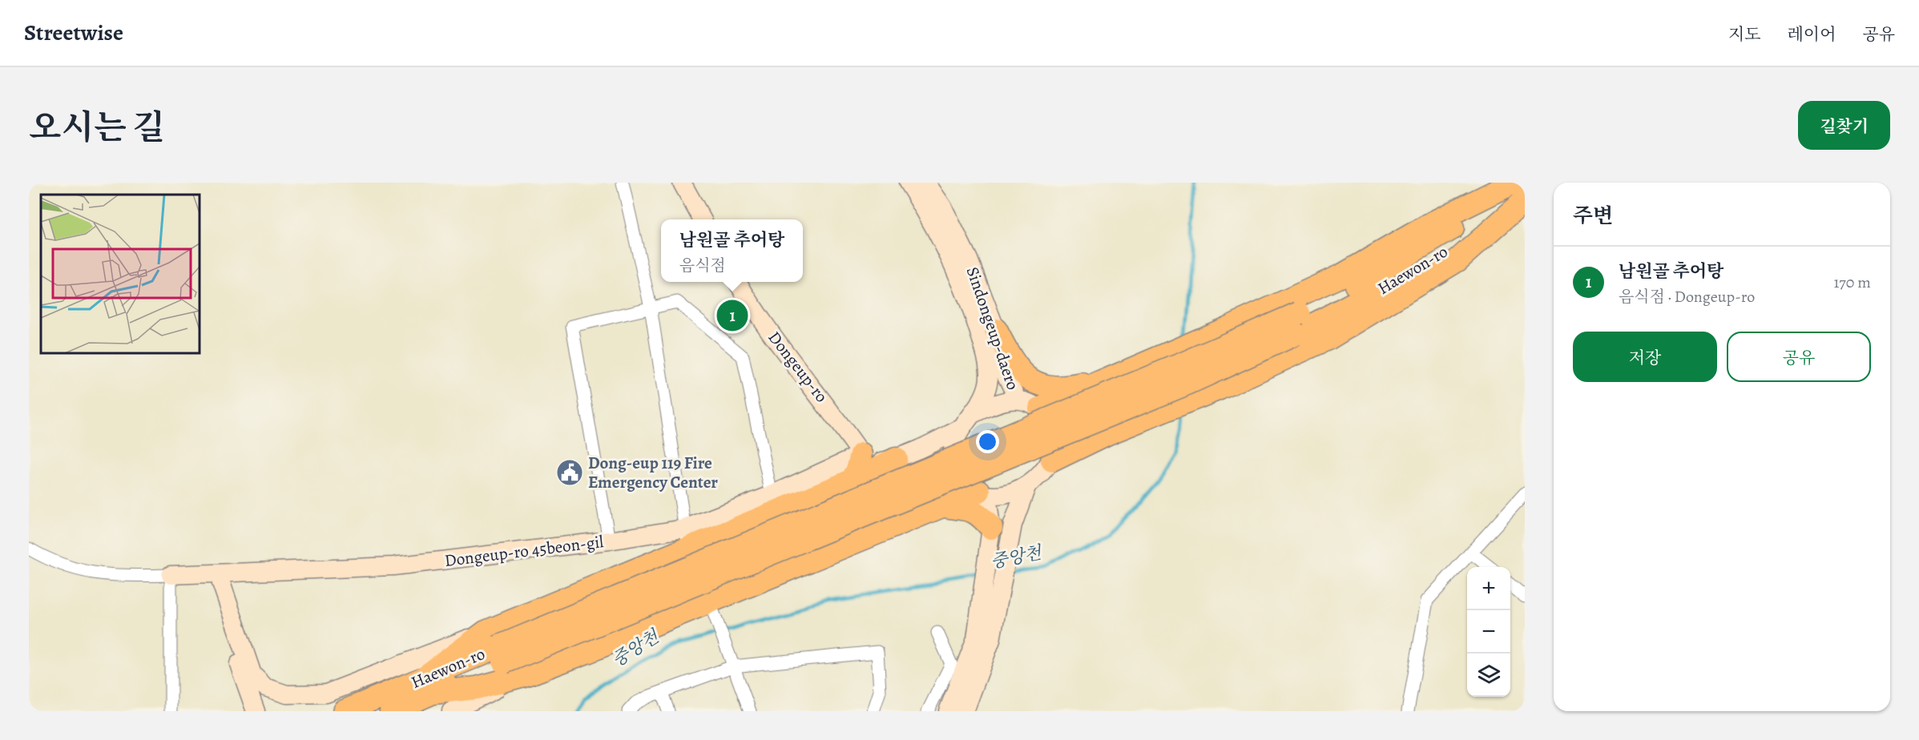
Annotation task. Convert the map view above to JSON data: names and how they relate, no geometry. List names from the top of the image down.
{
  "streets": {
    "highway": ["Haewon-ro"],
    "street": ["Sindongeup-daero", "Dongeup-ro", "Dongeup-ro 45beon-gil"]
  },
  "crossings": [
    ["Dongeup-ro", "Dongeup-ro 45beon-gil"]
  ],
  "water": ["중앙천"],
  "places": {
    "public building": ["Dong-eup 119 Fire Emergency Center"]
  },
  "page": {
    "header": "Streetwise",
    "nav": ["지도", "레이어", "공유"],
    "title": "오시는 길",
    "buttons": [
      "길찾기",
      ["저장", "공유"]
    ],
    "heading": "주변",
    "popup": ["남원골 추어탕", "음식점"],
    "list": [
      {
        "mark": "1",
        "name": "남원골 추어탕",
        "note": "음식점 · Dongeup-ro",
        "value": "170 m"
      }
    ],
    "pins": "1",
    "map_buttons": ["+", "−"]
  }
}
